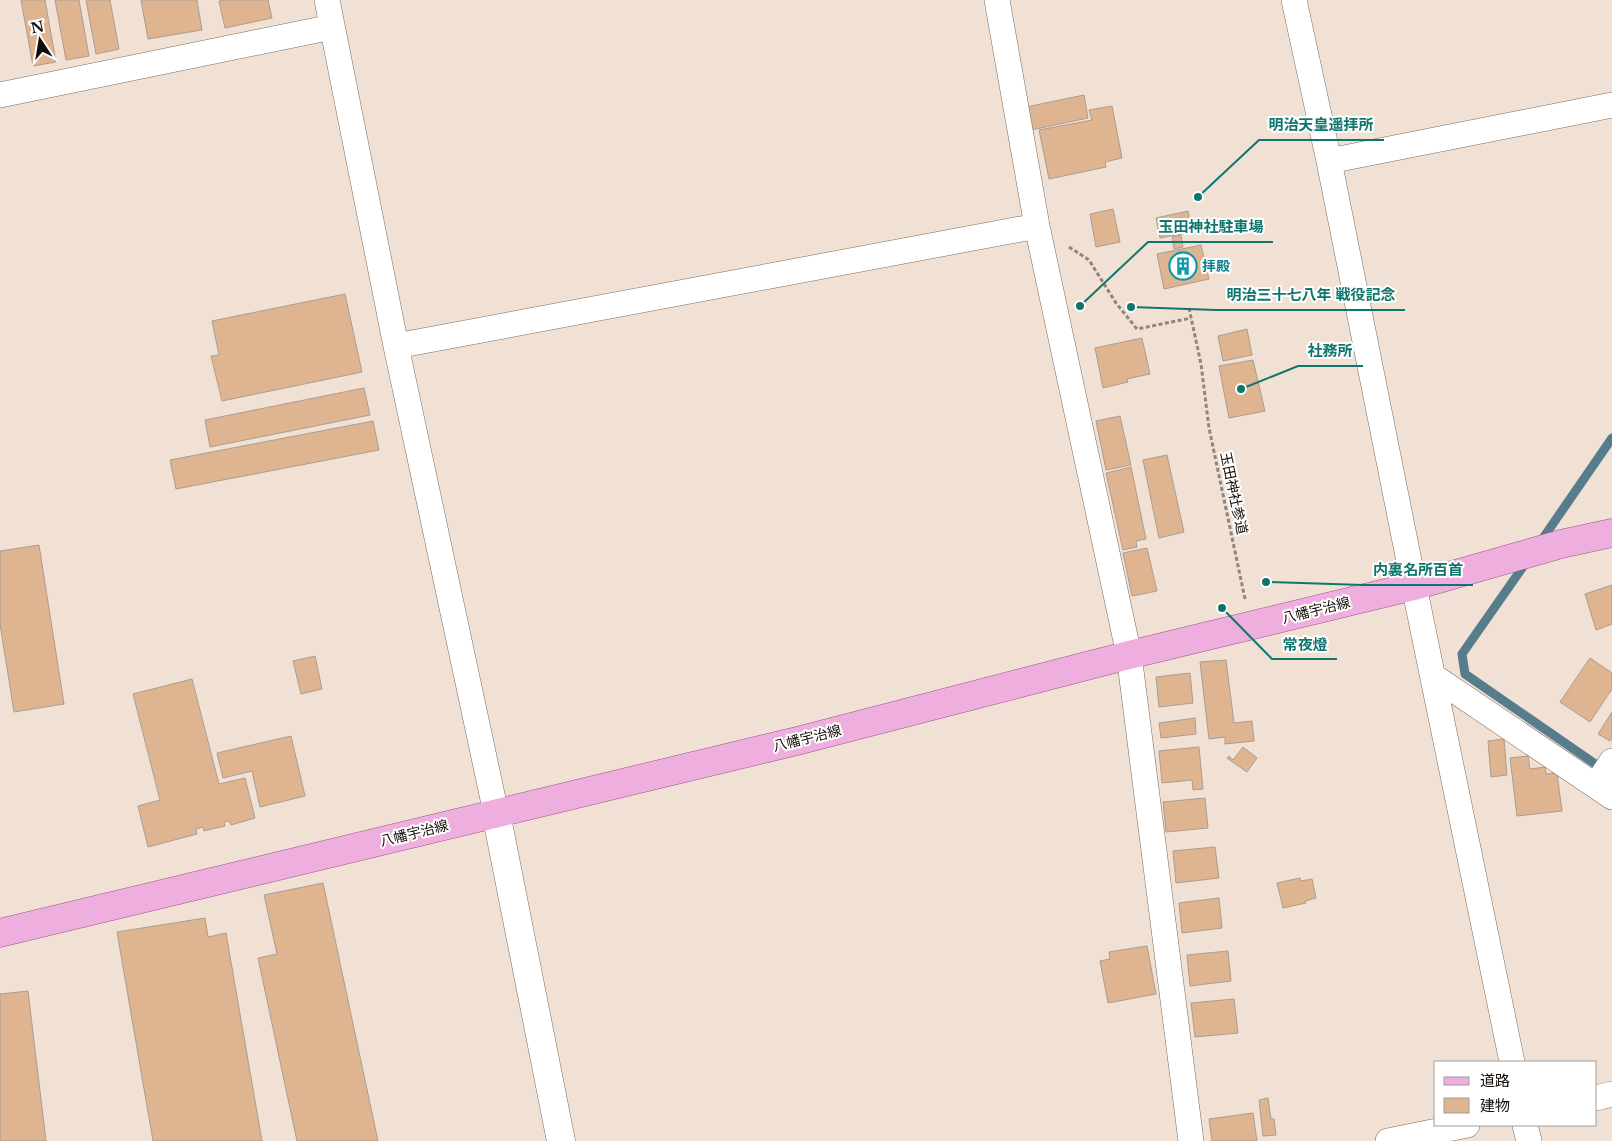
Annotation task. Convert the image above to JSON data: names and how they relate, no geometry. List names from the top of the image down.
{
  "streets": {
    "main road": ["八幡宇治線"],
    "path": ["玉田神社参道"]
  },
  "crossings": [
    ["玉田神社参道", "八幡宇治線"]
  ],
  "places": {
    "other": [
      "明治天皇遥拝所",
      "玉田神社駐車場",
      "明治三十七八年 戦役記念",
      "社務所",
      "内裏名所百首",
      "常夜燈"
    ],
    "building": ["拝殿"]
  },
  "legend": ["道路", "建物"],
  "north": "top"
}
